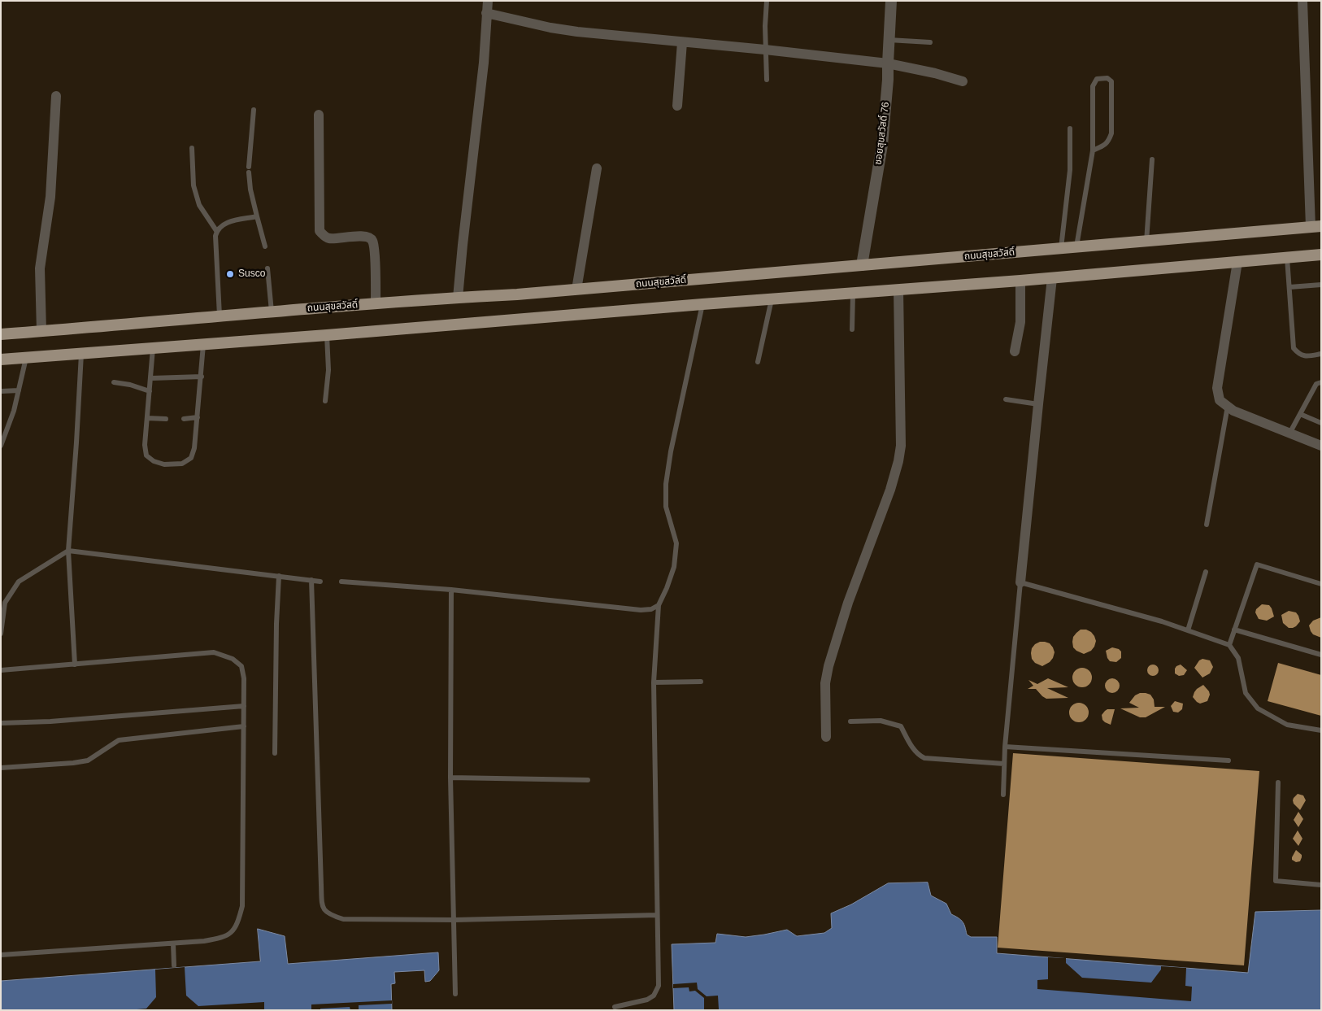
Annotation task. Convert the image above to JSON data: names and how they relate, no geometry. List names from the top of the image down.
{
  "streets": {
    "main road": ["ถนนสุขสวัสดิ์"],
    "street": ["ซอยสุขสวัสดิ์ 76"]
  },
  "crossings": [
    ["ซอยสุขสวัสดิ์ 76", "ถนนสุขสวัสดิ์"]
  ],
  "places": ["Susco"]
}
